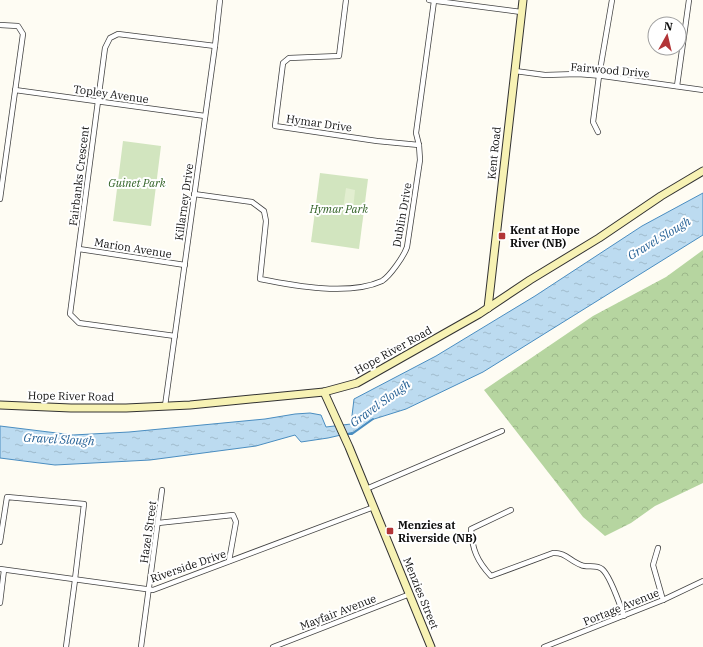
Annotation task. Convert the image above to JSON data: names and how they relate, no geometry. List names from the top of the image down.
{
  "streets": {
    "street": [
      "Fairwood Drive",
      "Topley Avenue",
      "Hymar Drive",
      "Kent Road",
      "Fairbanks Crescent",
      "Killarney Drive",
      "Dublin Drive",
      "Marion Avenue",
      "Hope River Road",
      "Hazel Street",
      "Riverside Drive",
      "Menzies Street",
      "Portage Avenue",
      "Mayfair Avenue"
    ]
  },
  "crossings": [
    ["Fairwood Drive", "Kent Road"],
    ["Topley Avenue", "Fairbanks Crescent"],
    ["Topley Avenue", "Killarney Drive"],
    ["Hymar Drive", "Dublin Drive"],
    ["Kent Road", "Hope River Road"],
    ["Fairbanks Crescent", "Killarney Drive"],
    ["Fairbanks Crescent", "Marion Avenue"],
    ["Killarney Drive", "Dublin Drive"],
    ["Killarney Drive", "Marion Avenue"],
    ["Killarney Drive", "Hope River Road"],
    ["Hope River Road", "Menzies Street"],
    ["Hazel Street", "Riverside Drive"],
    ["Riverside Drive", "Menzies Street"],
    ["Menzies Street", "Mayfair Avenue"]
  ],
  "water": ["Gravel Slough"],
  "parks": ["Guinet Park", "Hymar Park"],
  "places": {
    "transit": ["Kent at Hope River (NB)", "Menzies at Riverside (NB)"]
  },
  "north": "top"
}
